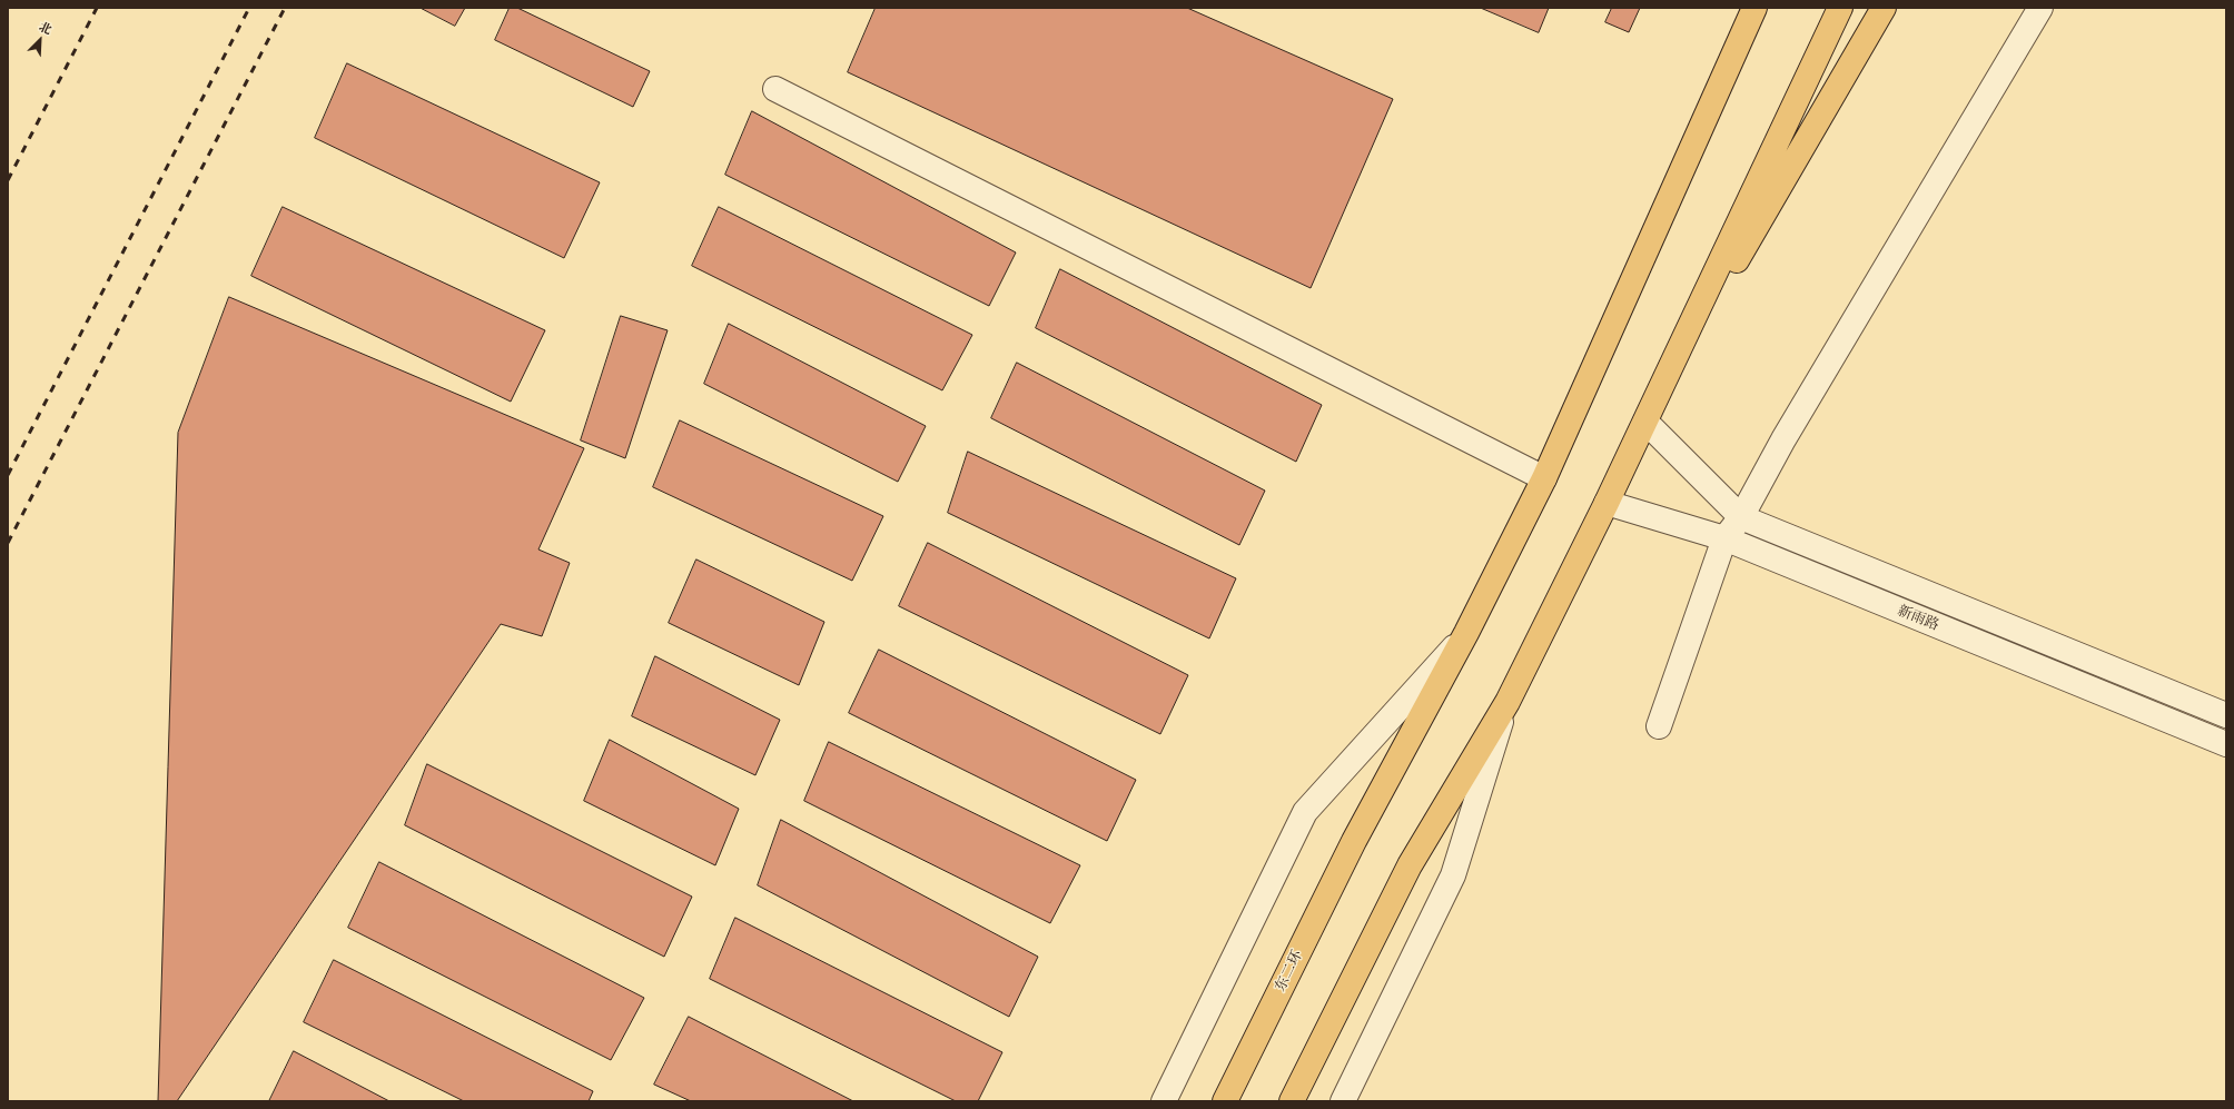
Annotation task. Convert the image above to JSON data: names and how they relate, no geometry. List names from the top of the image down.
{
  "streets": {
    "highway": ["东二环"],
    "street": ["新雨路"]
  },
  "north": "top right"
}
